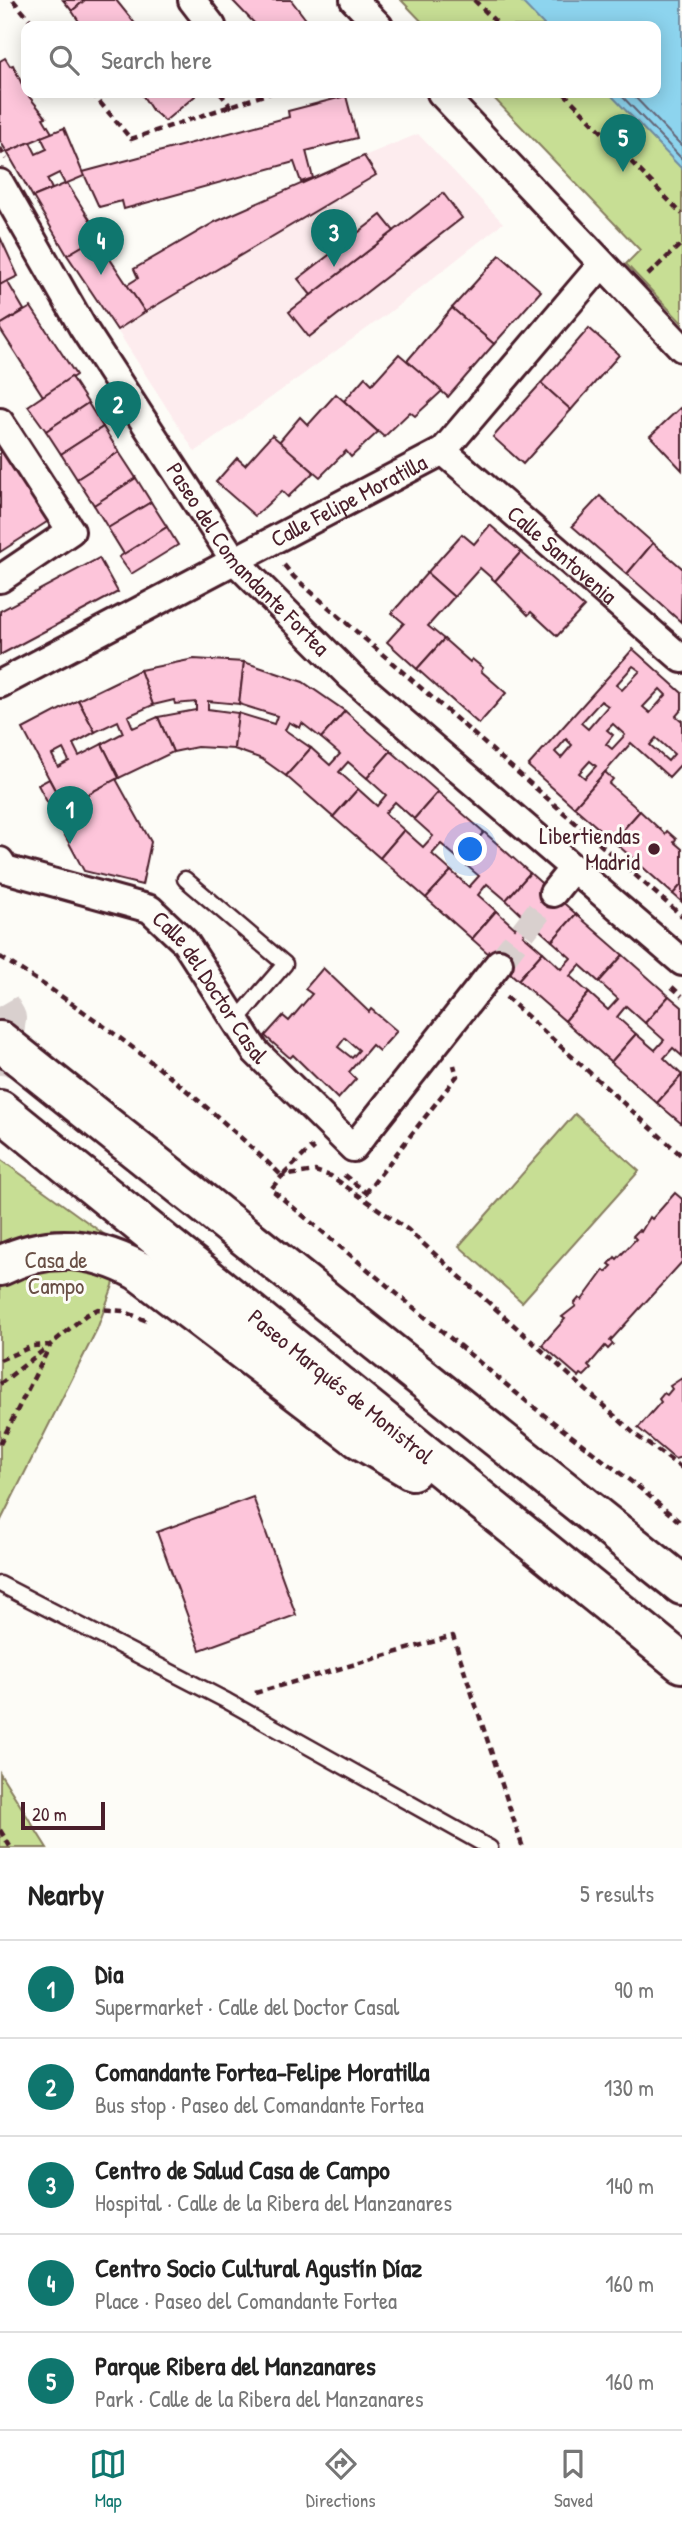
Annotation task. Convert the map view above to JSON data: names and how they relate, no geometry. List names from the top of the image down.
{
  "streets": {
    "highway": ["Paseo Marqués de Monistrol"],
    "street": [
      "Calle Felipe Moratilla",
      "Calle Santovenia",
      "Paseo del Comandante Fortea",
      "Calle del Doctor Casal"
    ]
  },
  "crossings": [
    ["Calle Felipe Moratilla", "Calle Santovenia"],
    ["Calle Felipe Moratilla", "Paseo del Comandante Fortea"]
  ],
  "parks": ["Casa de Campo"],
  "places": ["Libertiendas Madrid"],
  "scale_bar": "20 m",
  "page": {
    "search": "Search here",
    "pins": [
      "5",
      "3",
      "4",
      "2",
      "1"
    ],
    "scale": "20 m",
    "heading": ["Nearby", "5 results"],
    "list": [
      {
        "mark": "1",
        "name": "Dia",
        "note": "Supermarket · Calle del Doctor Casal",
        "value": "90 m"
      },
      {
        "mark": "2",
        "name": "Comandante Fortea-Felipe Moratilla",
        "note": "Bus stop · Paseo del Comandante Fortea",
        "value": "130 m"
      },
      {
        "mark": "3",
        "name": "Centro de Salud Casa de Campo",
        "note": "Hospital · Calle de la Ribera del Manzanares",
        "value": "140 m"
      },
      {
        "mark": "4",
        "name": "Centro Socio Cultural Agustín Díaz",
        "note": "Place · Paseo del Comandante Fortea",
        "value": "160 m"
      },
      {
        "mark": "5",
        "name": "Parque Ribera del Manzanares",
        "note": "Park · Calle de la Ribera del Manzanares",
        "value": "160 m"
      }
    ],
    "nav": ["Map", "Directions", "Saved"]
  }
}
